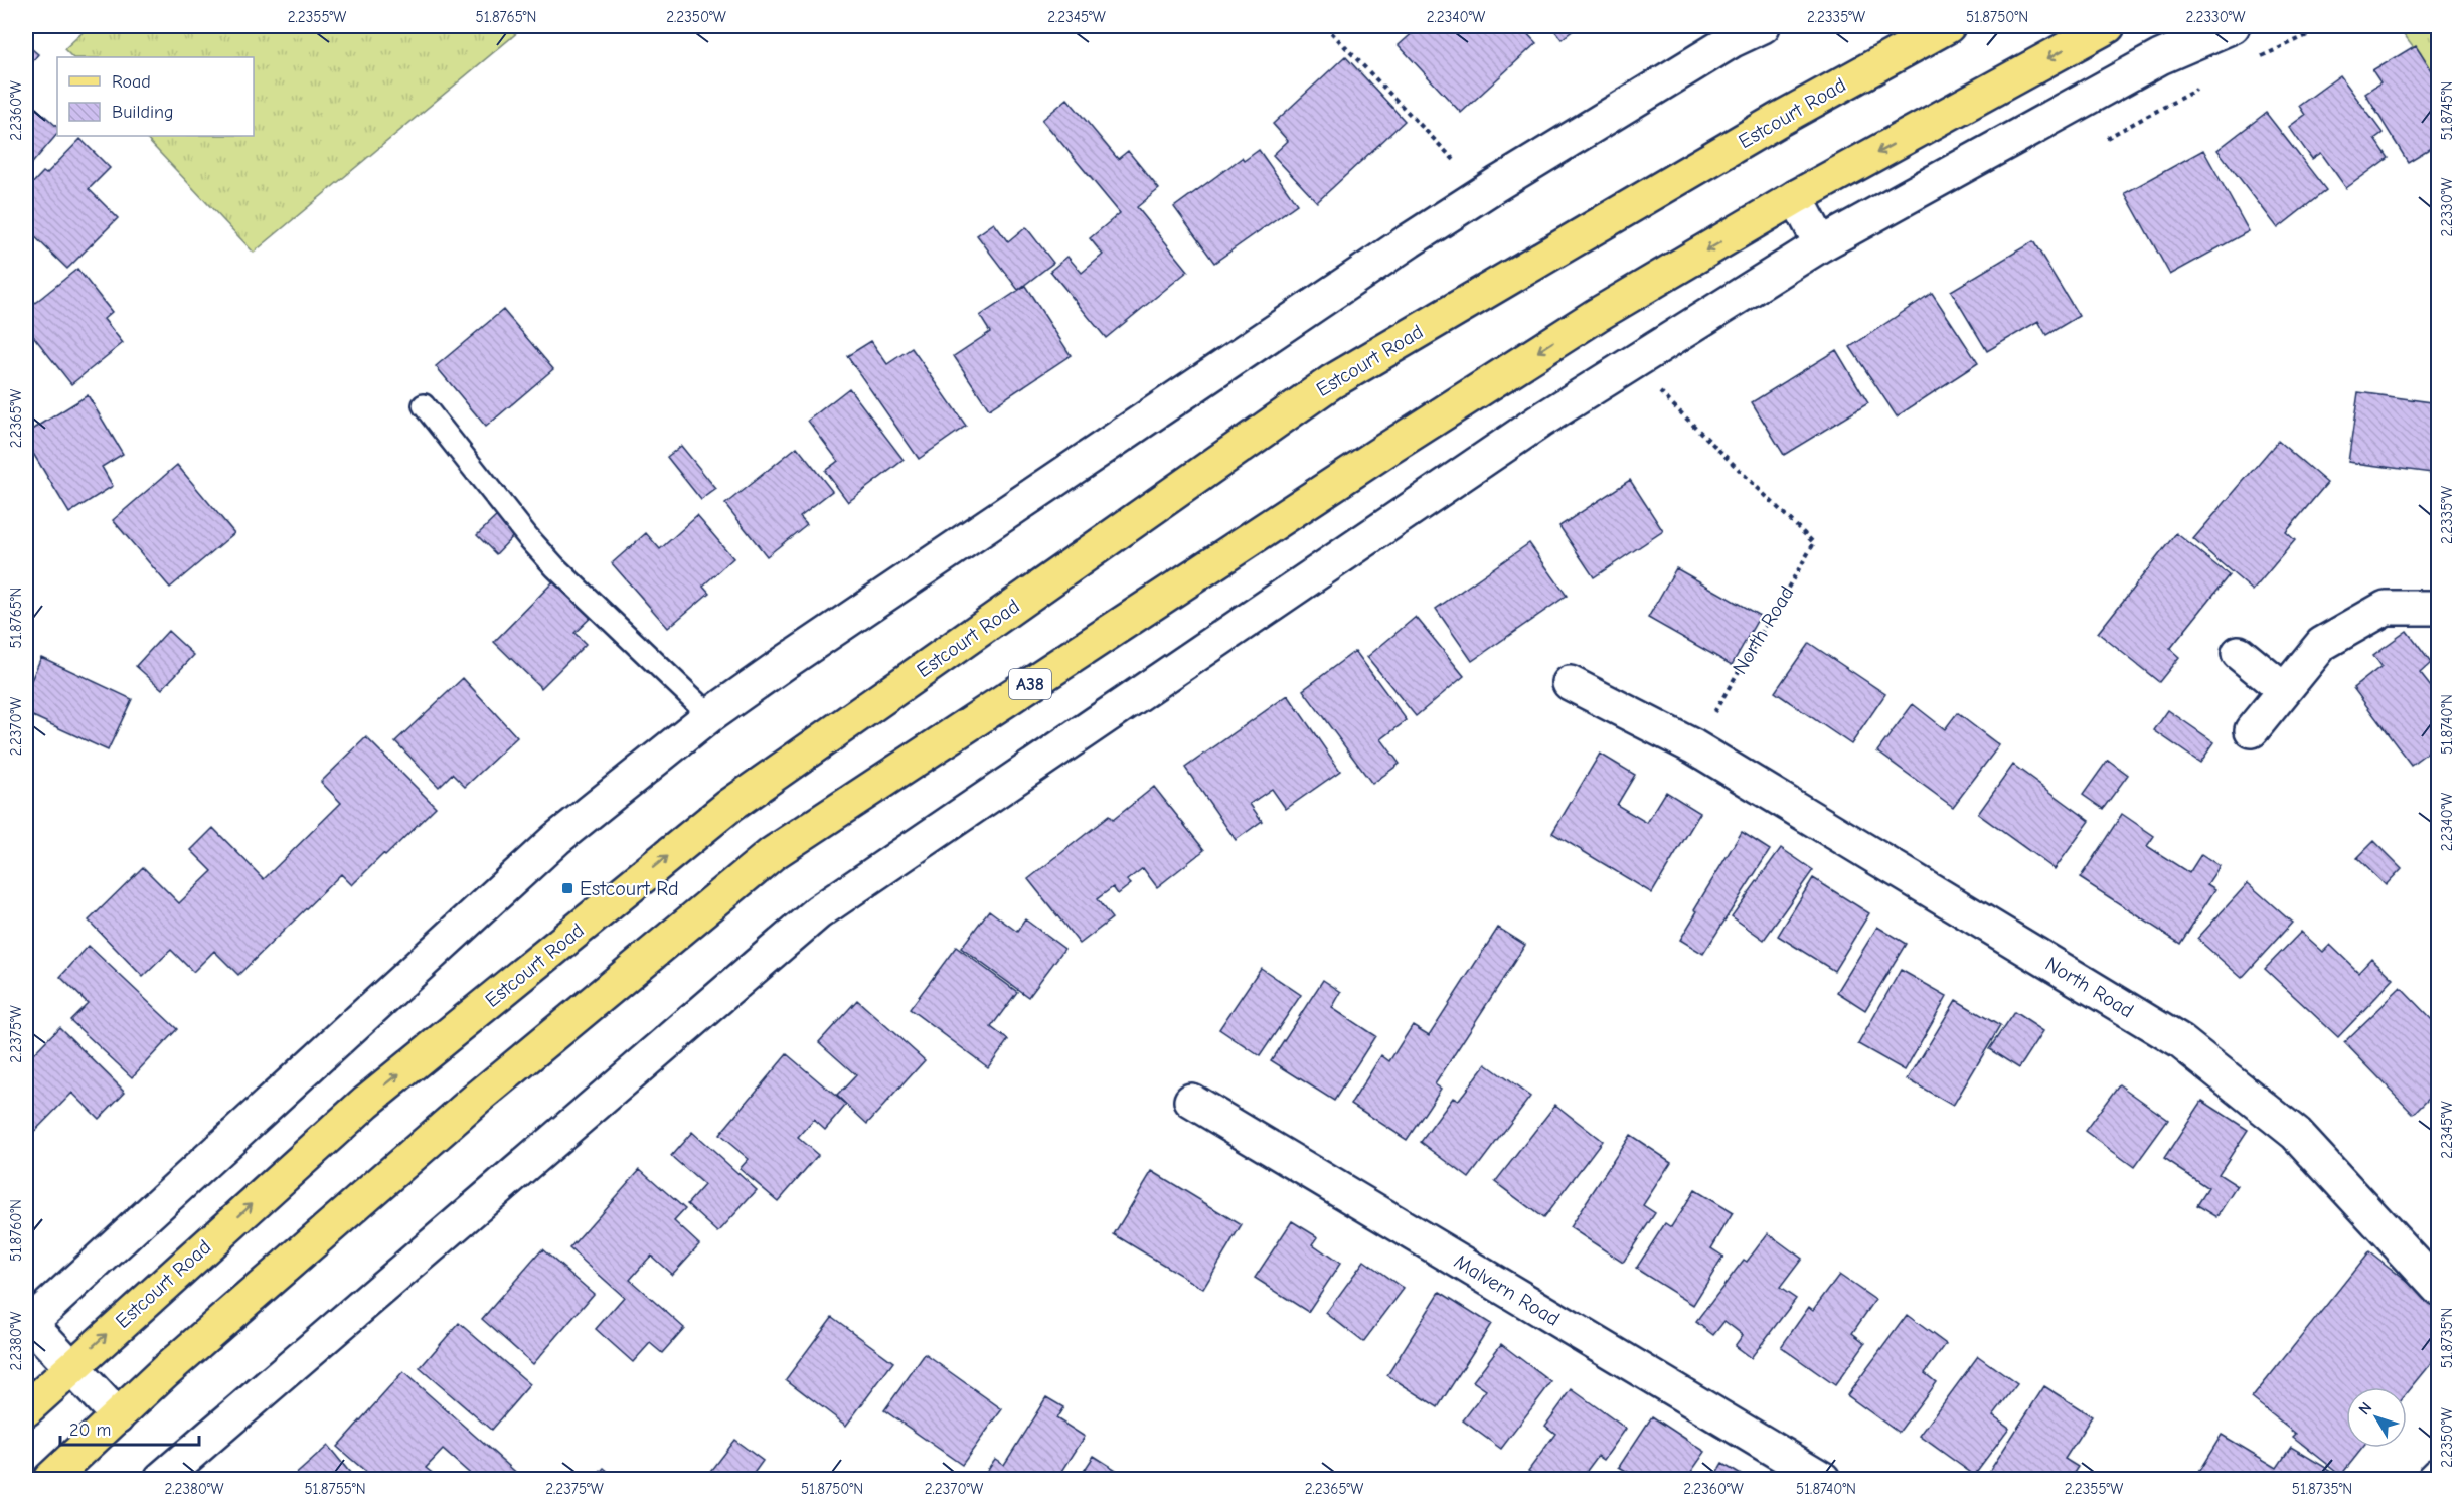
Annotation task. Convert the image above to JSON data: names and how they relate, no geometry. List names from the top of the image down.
{
  "streets": {
    "main road": ["Estcourt Road", "A38"],
    "street": ["North Road", "Malvern Road"]
  },
  "places": {
    "transit": ["Estcourt Rd"]
  },
  "legend": ["Road", "Building"],
  "scale_bar": "20 m",
  "north": "top left",
  "coordinates": [
    "2.2355°W",
    "51.8765°N",
    "2.2350°W",
    "2.2345°W",
    "2.2340°W",
    "2.2335°W",
    "51.8750°N",
    "2.2330°W",
    "2.2360°W",
    "51.8745°N",
    "2.2365°W",
    "51.8740°N",
    "2.2370°W",
    "2.2375°W",
    "51.8760°N",
    "51.8735°N",
    "2.2380°W",
    "51.8755°N"
  ]
}
